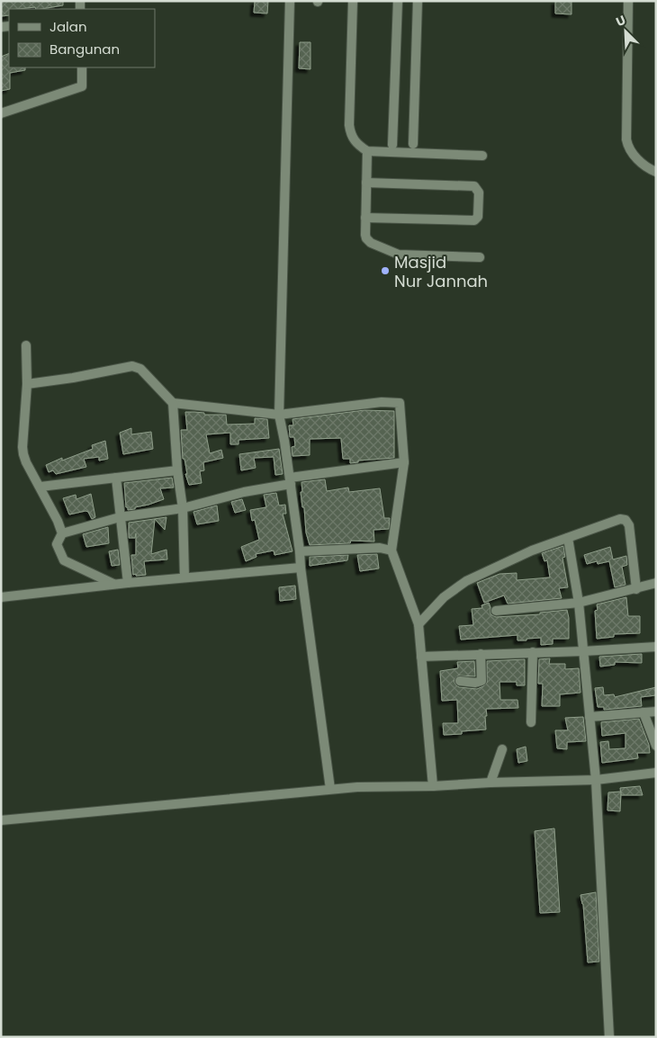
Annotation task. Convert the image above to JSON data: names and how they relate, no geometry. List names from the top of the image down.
{
  "places": ["Masjid Nur Jannah"],
  "legend": ["Jalan", "Bangunan"],
  "north": "top left"
}
